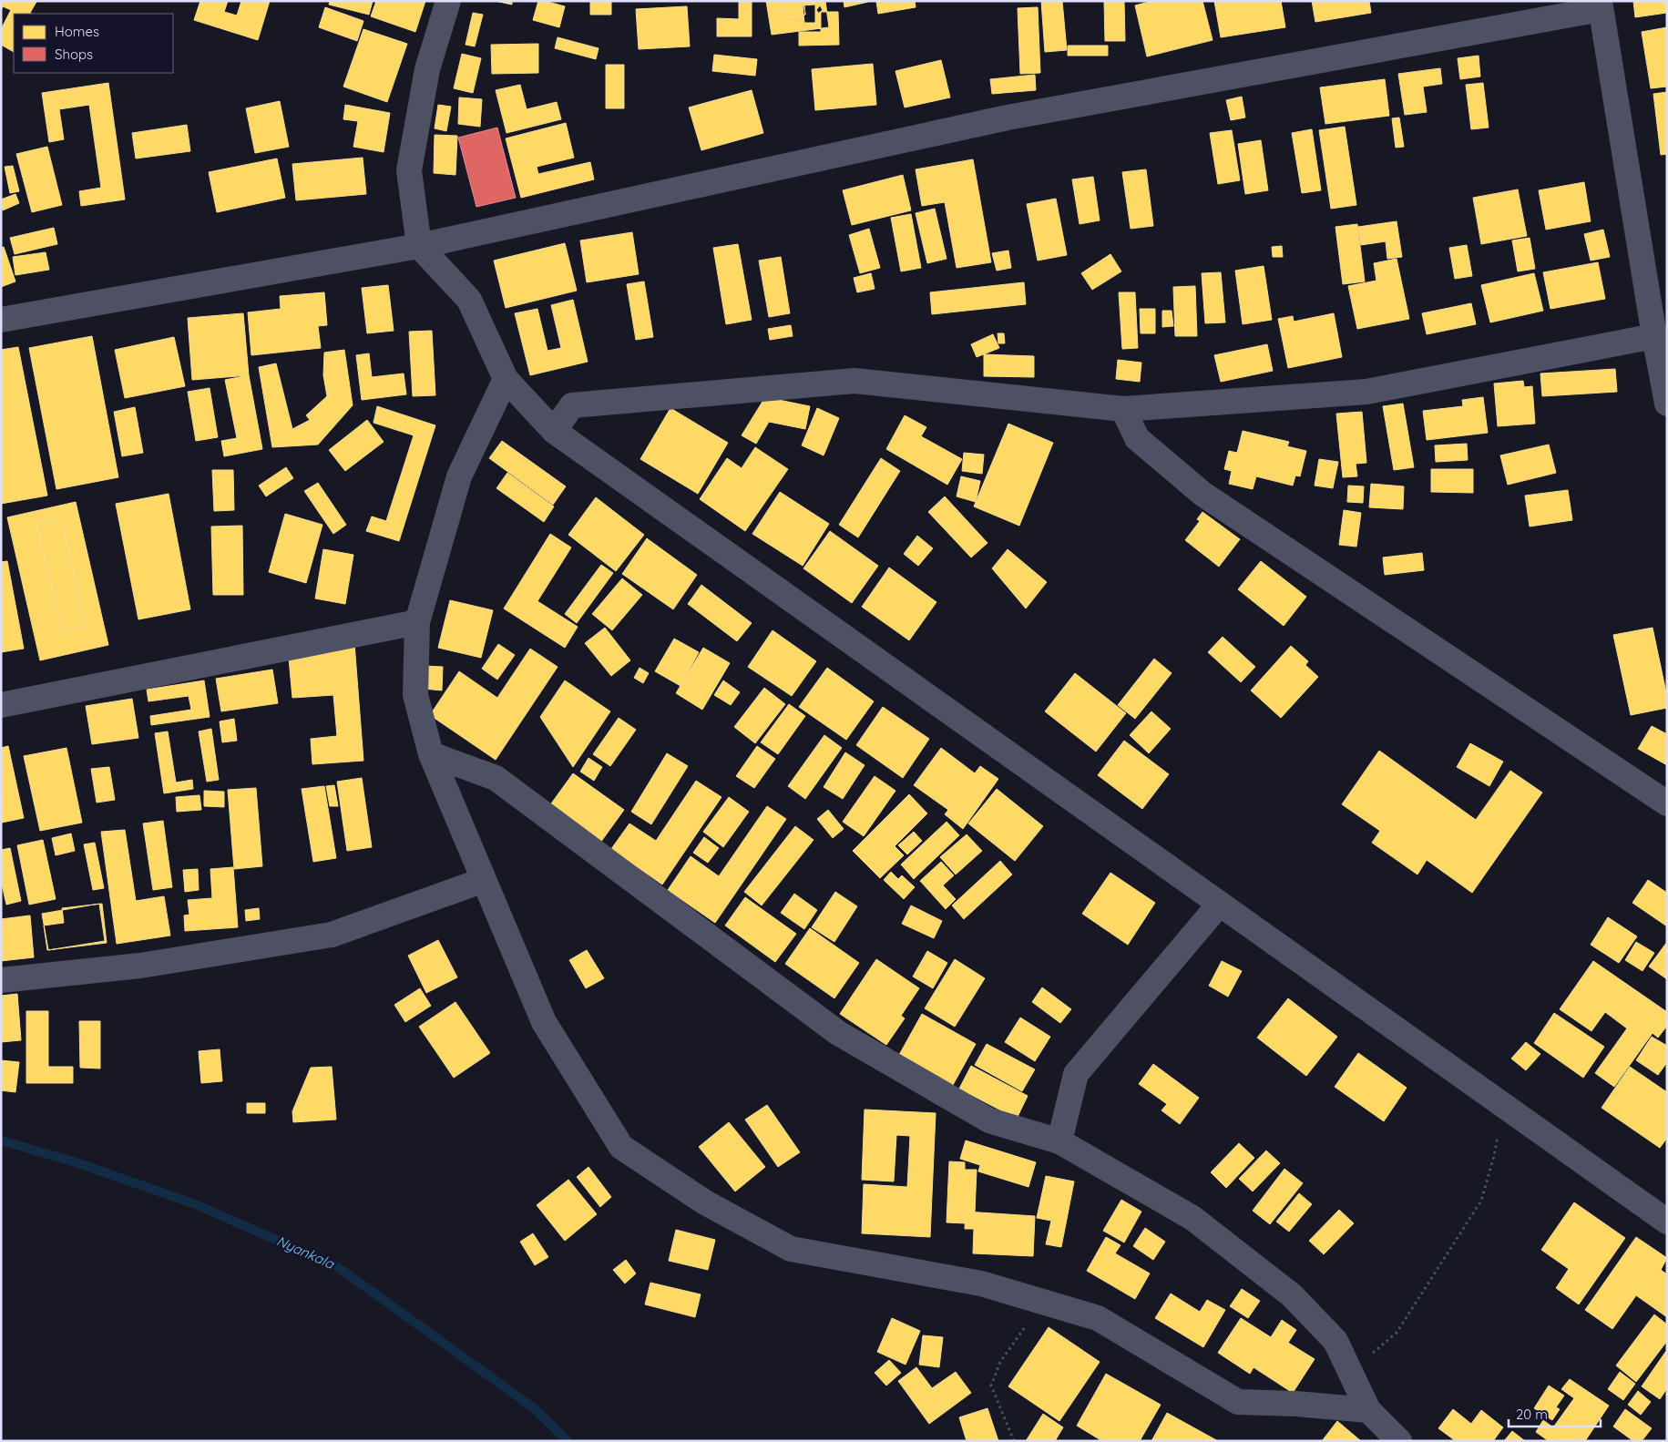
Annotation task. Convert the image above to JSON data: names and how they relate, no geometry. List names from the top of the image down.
{
  "water": ["Nyankala"],
  "legend": ["Homes", "Shops"],
  "scale_bar": "20 m"
}
